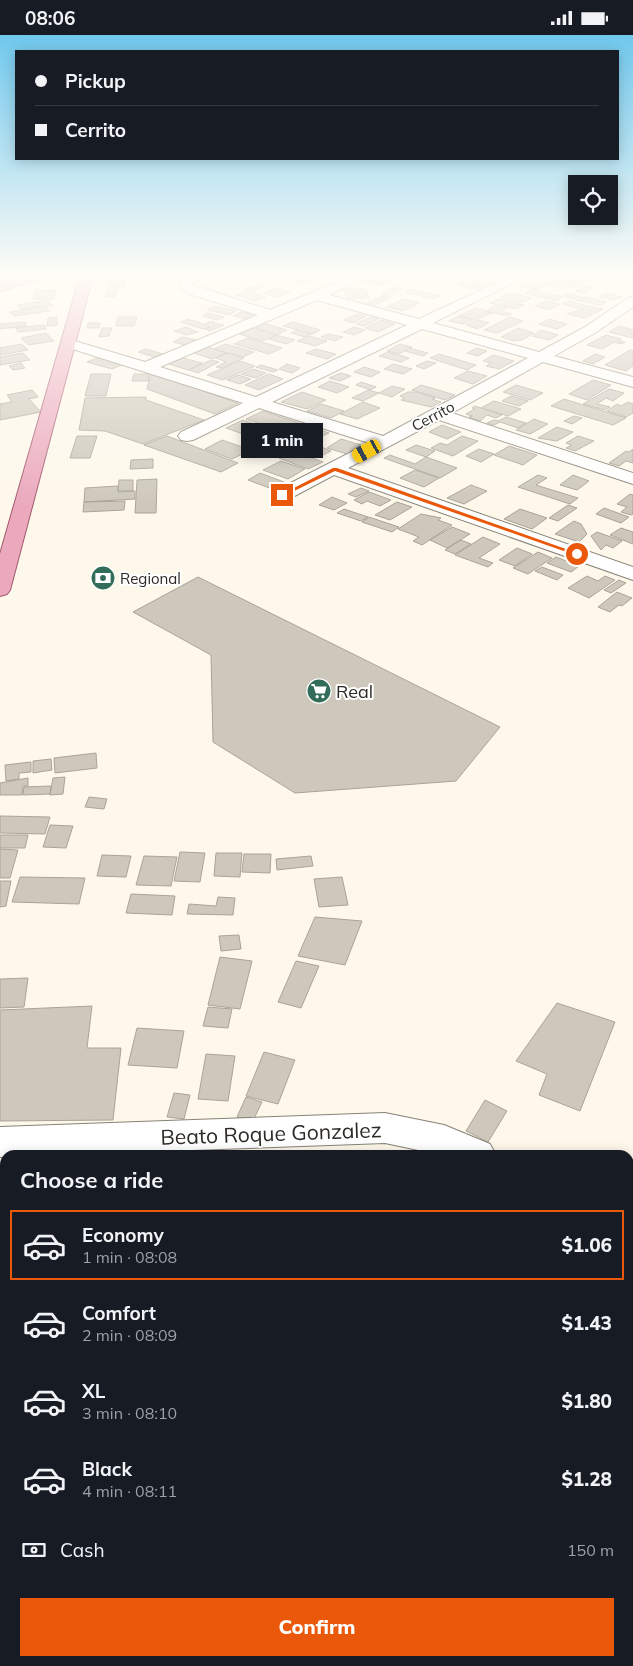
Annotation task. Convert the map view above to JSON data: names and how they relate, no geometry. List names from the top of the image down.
{
  "streets": {
    "street": ["Cerrito", "Beato Roque Gonzalez"]
  },
  "places": {
    "bank": ["Regional"],
    "supermarket": ["Real"]
  },
  "page": {
    "status": "08:06",
    "banner": ["Pickup", "Cerrito"],
    "bubble": "1 min",
    "heading": "Choose a ride",
    "list": [
      {
        "name": "Economy",
        "note": "1 min · 08:08",
        "value": "$1.06"
      },
      {
        "name": "Comfort",
        "note": "2 min · 08:09",
        "value": "$1.43"
      },
      {
        "name": "XL",
        "note": "3 min · 08:10",
        "value": "$1.80"
      },
      {
        "name": "Black",
        "note": "4 min · 08:11",
        "value": "$1.28"
      }
    ],
    "pay": ["Cash", "150 m"],
    "buttons": "Confirm"
  }
}
